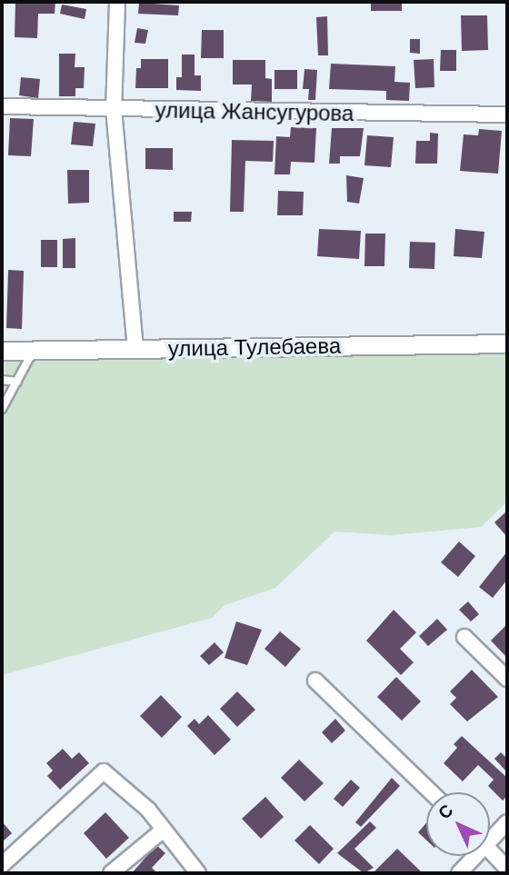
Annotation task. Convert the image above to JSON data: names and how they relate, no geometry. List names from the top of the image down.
{
  "streets": {
    "street": ["улица Жансугурова", "улица Тулебаева"]
  },
  "north": "top left"
}
